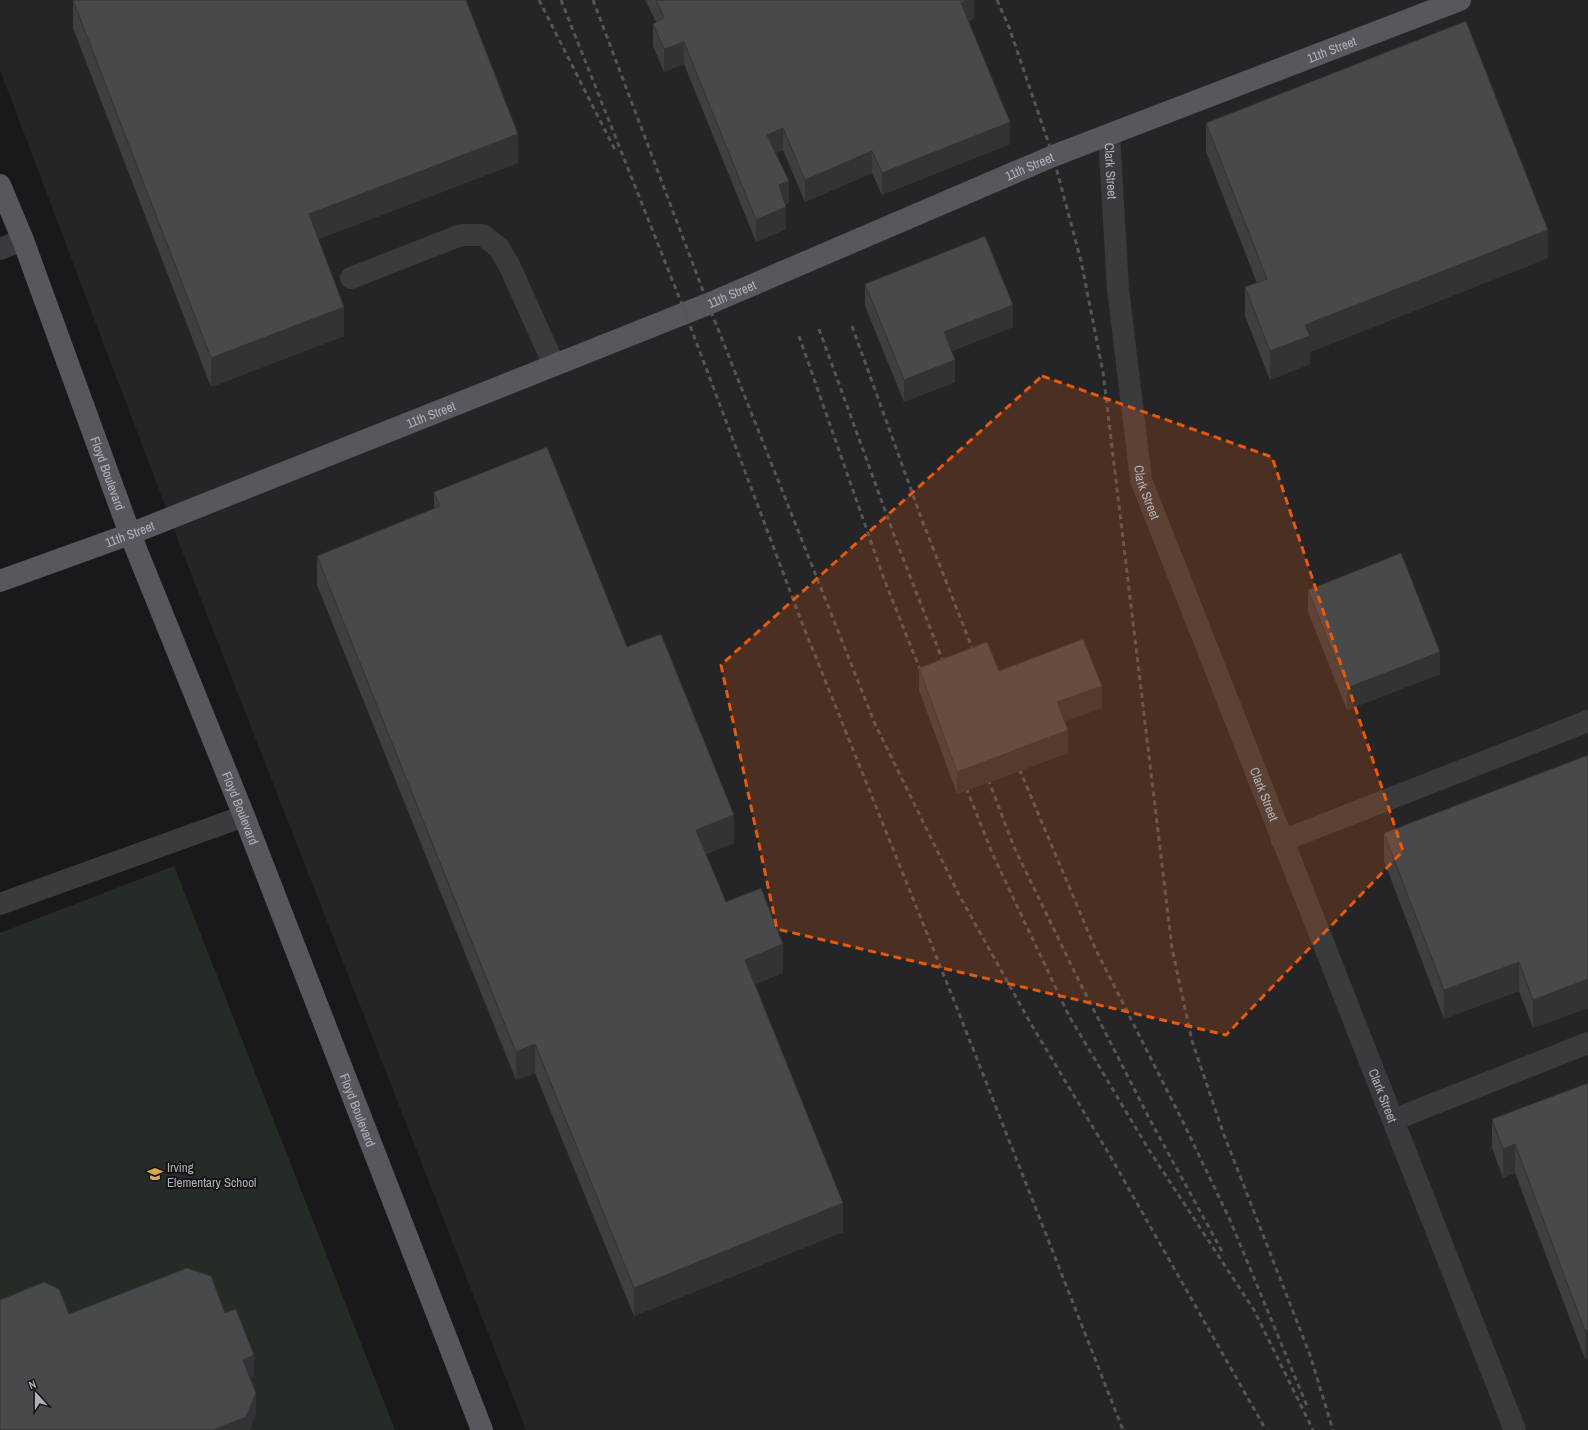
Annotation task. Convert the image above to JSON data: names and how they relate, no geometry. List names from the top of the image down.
{
  "streets": {
    "main road": ["11th Street", "Floyd Boulevard"],
    "street": ["Clark Street"]
  },
  "crossings": [
    ["11th Street", "Clark Street"],
    ["11th Street", "Floyd Boulevard"]
  ],
  "places": {
    "school or university": ["Irving Elementary School"]
  },
  "north": "top"
}
